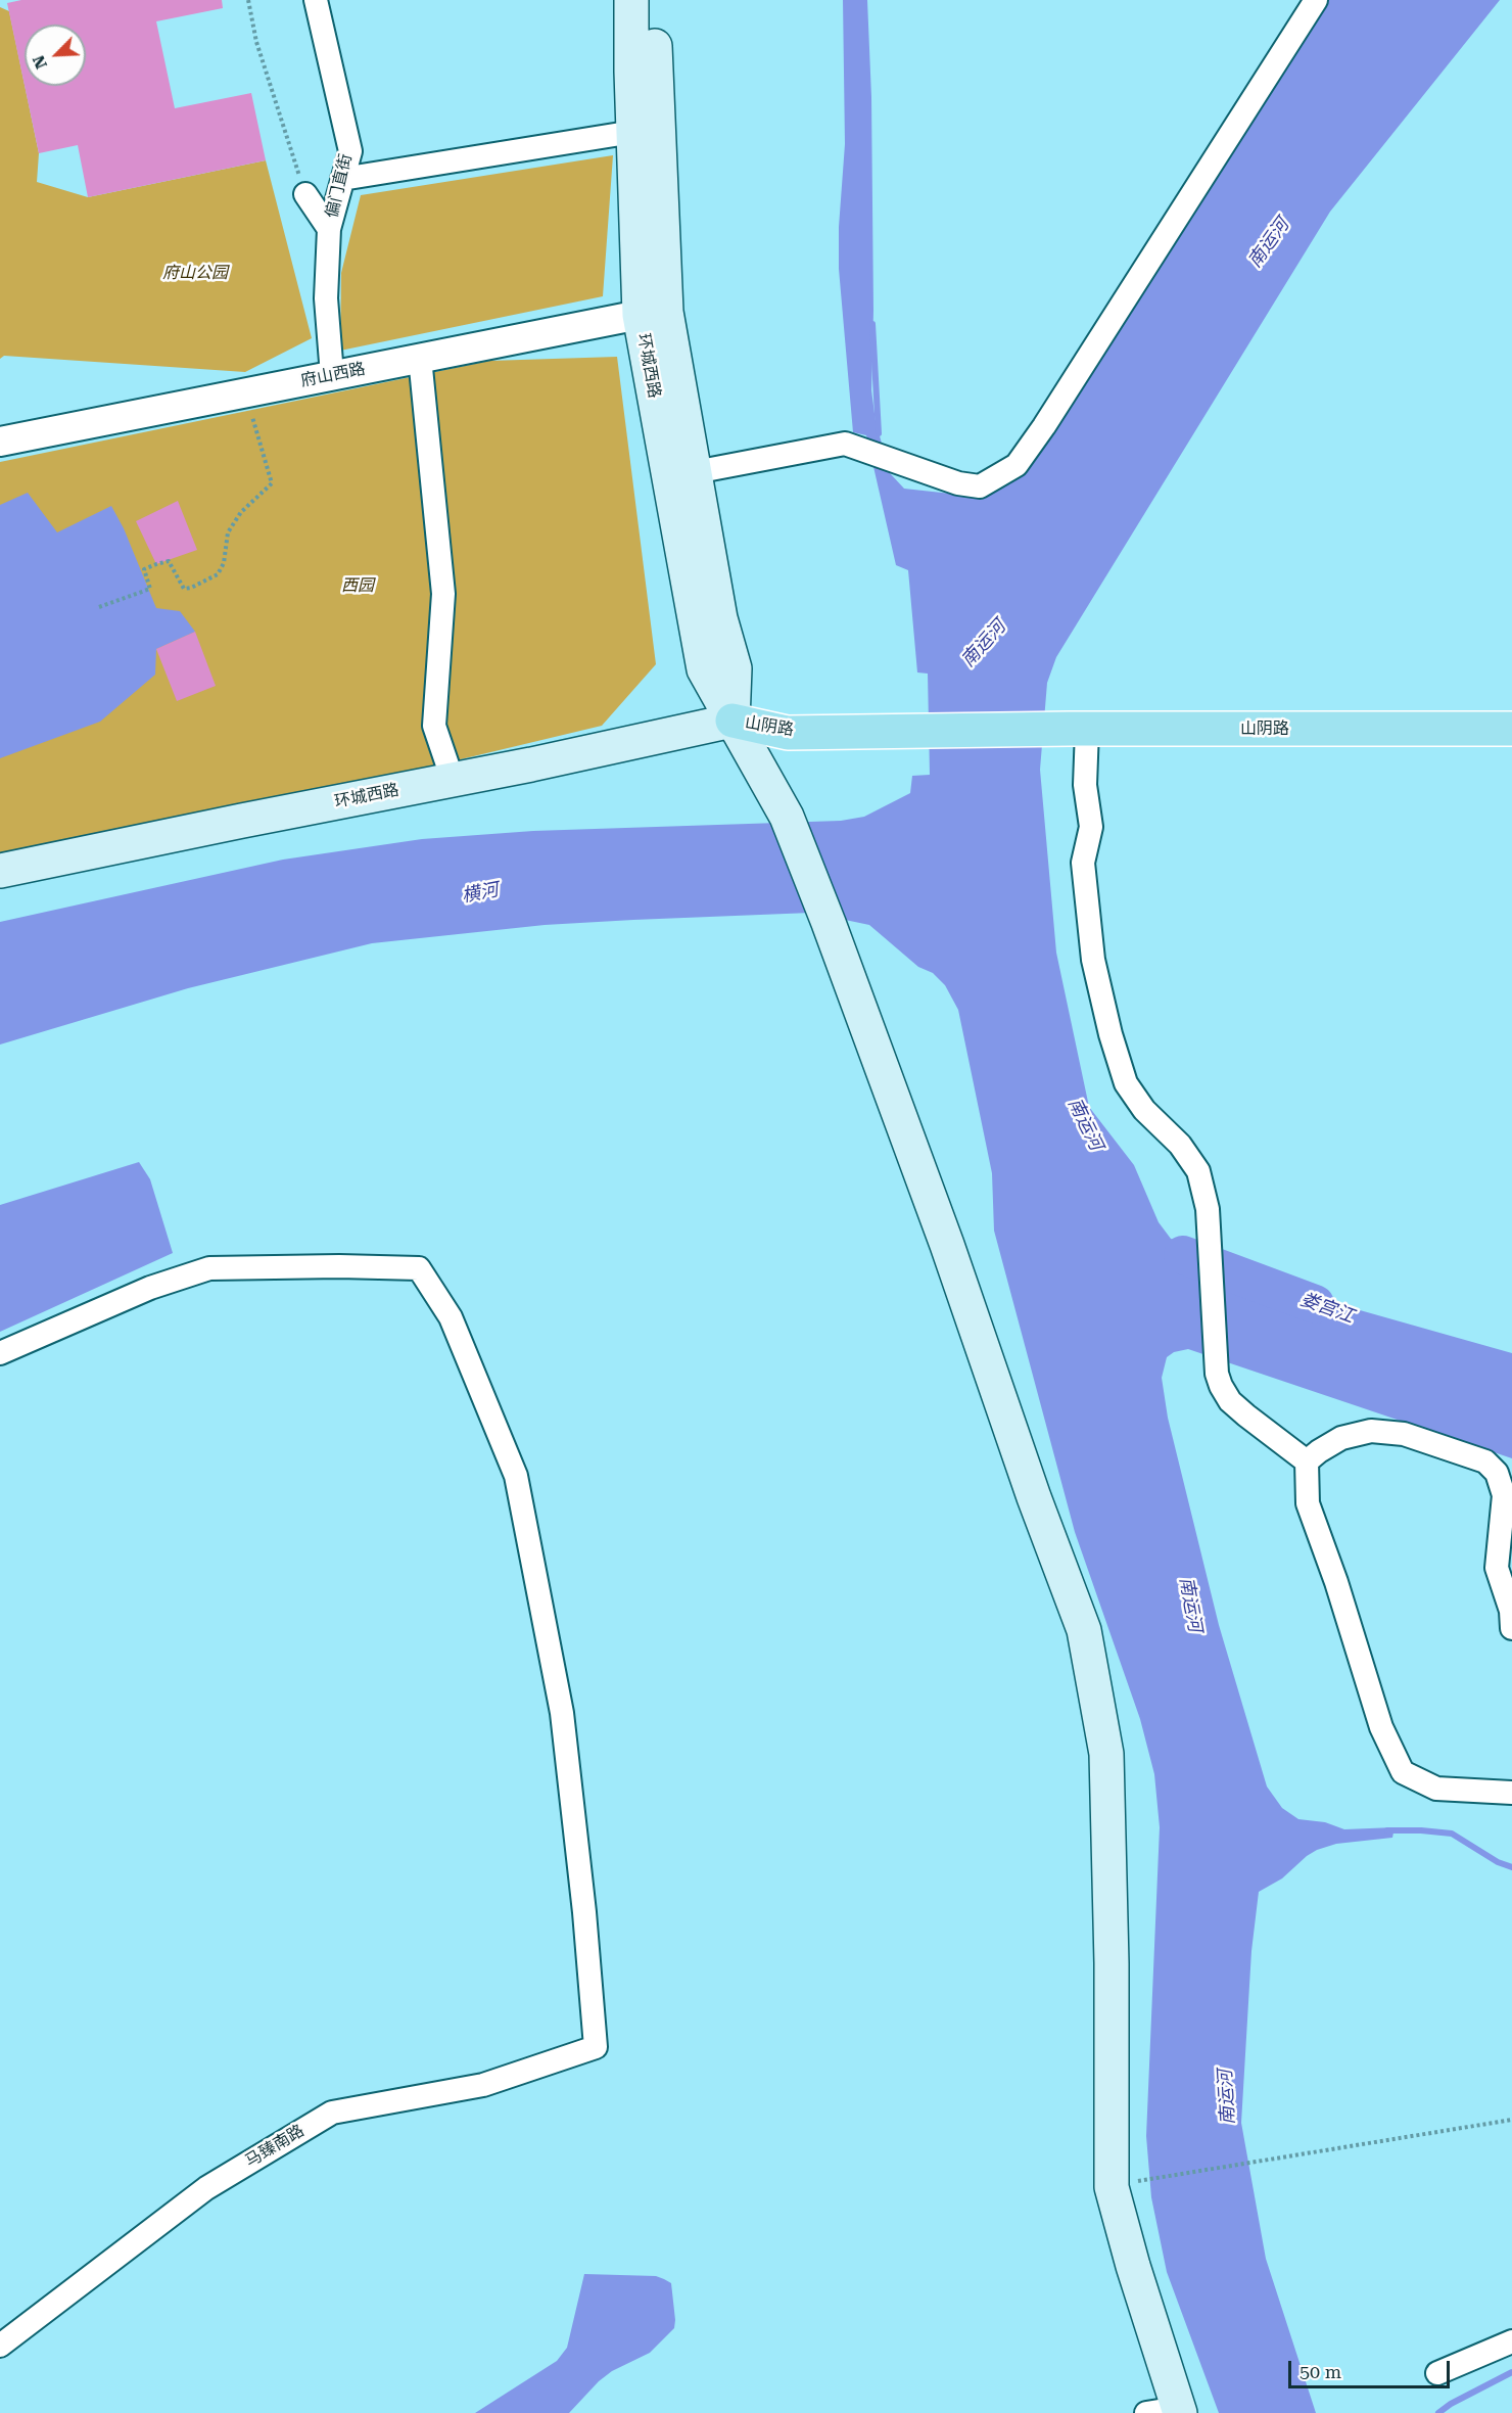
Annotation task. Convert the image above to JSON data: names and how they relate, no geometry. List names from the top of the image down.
{
  "streets": {
    "main road": ["环城西路", "山阴路"],
    "street": ["偏门直街", "府山西路", "马臻南路"]
  },
  "crossings": [
    ["偏门直街", "府山西路"],
    ["环城西路", "府山西路"],
    ["环城西路", "山阴路"]
  ],
  "water": ["南运河", "横河", "娄宫江"],
  "parks": ["府山公园", "西园"],
  "scale_bar": "50 m",
  "north": "bottom left"
}
